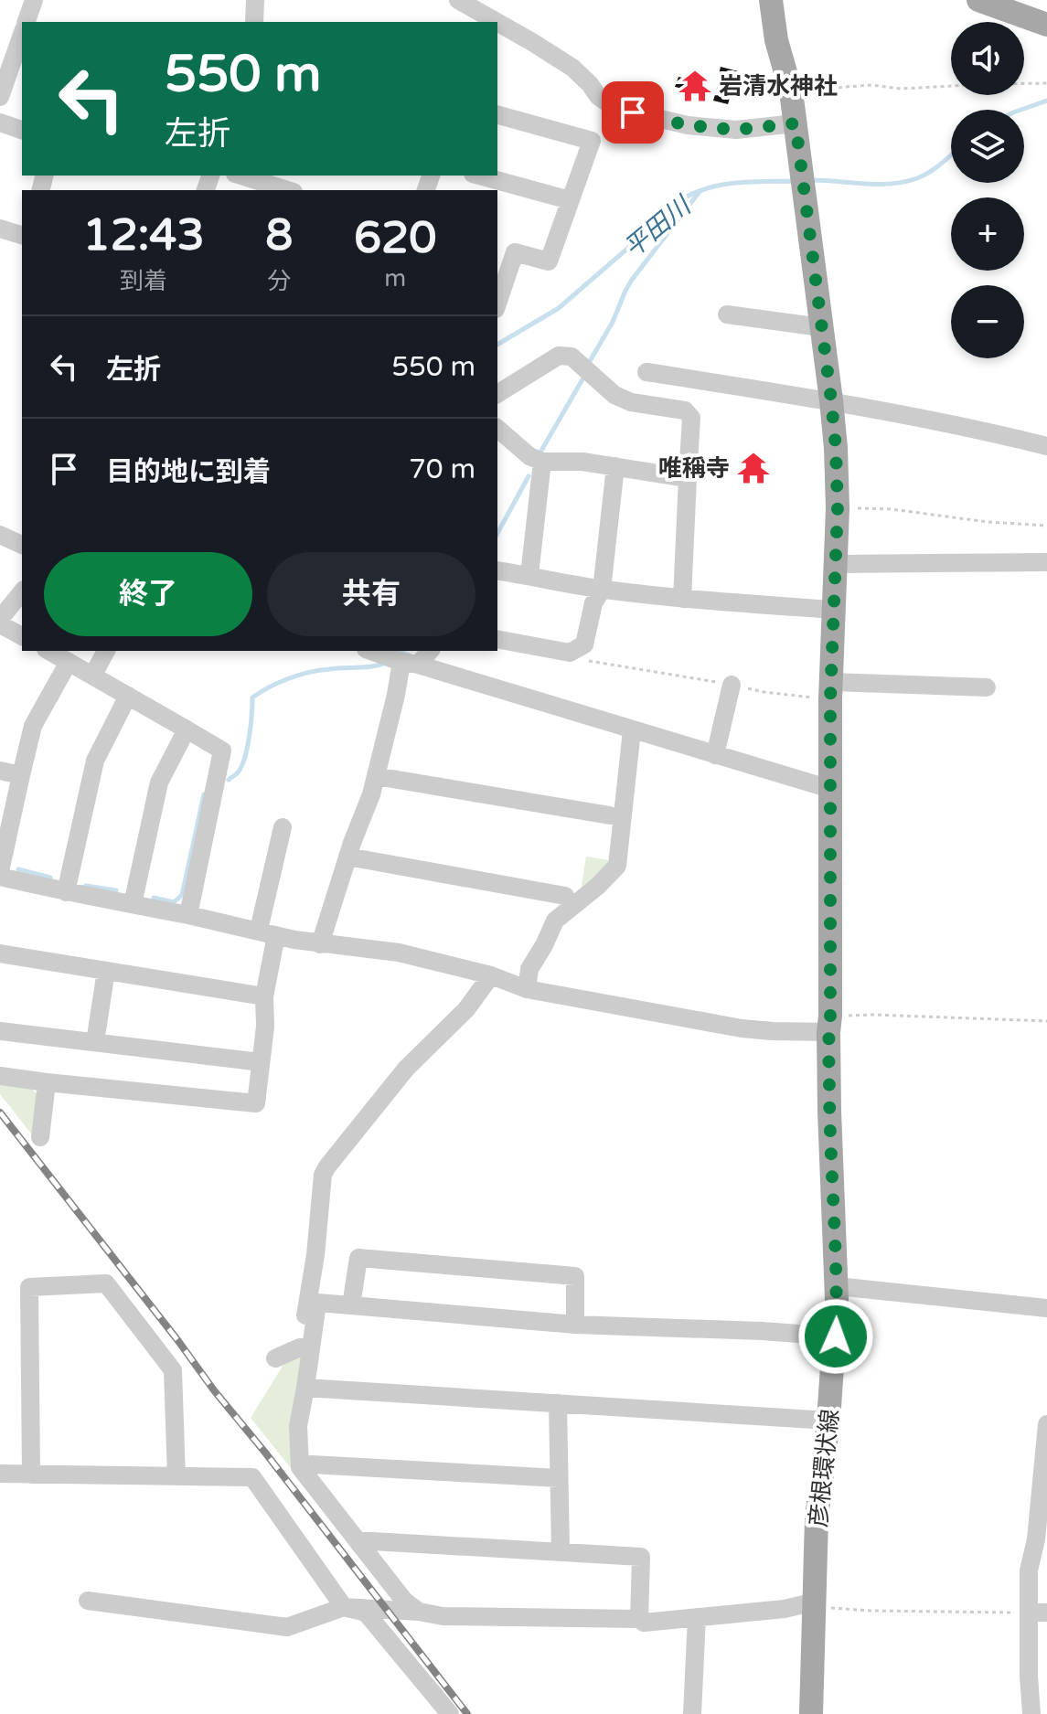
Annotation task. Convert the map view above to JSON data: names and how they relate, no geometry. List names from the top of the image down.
{
  "streets": {
    "main road": ["彦根環状線"]
  },
  "water": ["平田川"],
  "places": {
    "temple": ["岩清水神社", "唯稱寺"]
  },
  "page": {
    "map_buttons": ["+", "−"],
    "turn": ["550 m", "左折"],
    "eta": [
      "12:43",
      "到着",
      "8",
      "分",
      "620",
      "m"
    ],
    "list": [
      {
        "name": "左折",
        "value": "550 m"
      },
      {
        "name": "目的地に到着",
        "value": "70 m"
      }
    ],
    "buttons": ["終了", "共有"]
  }
}
